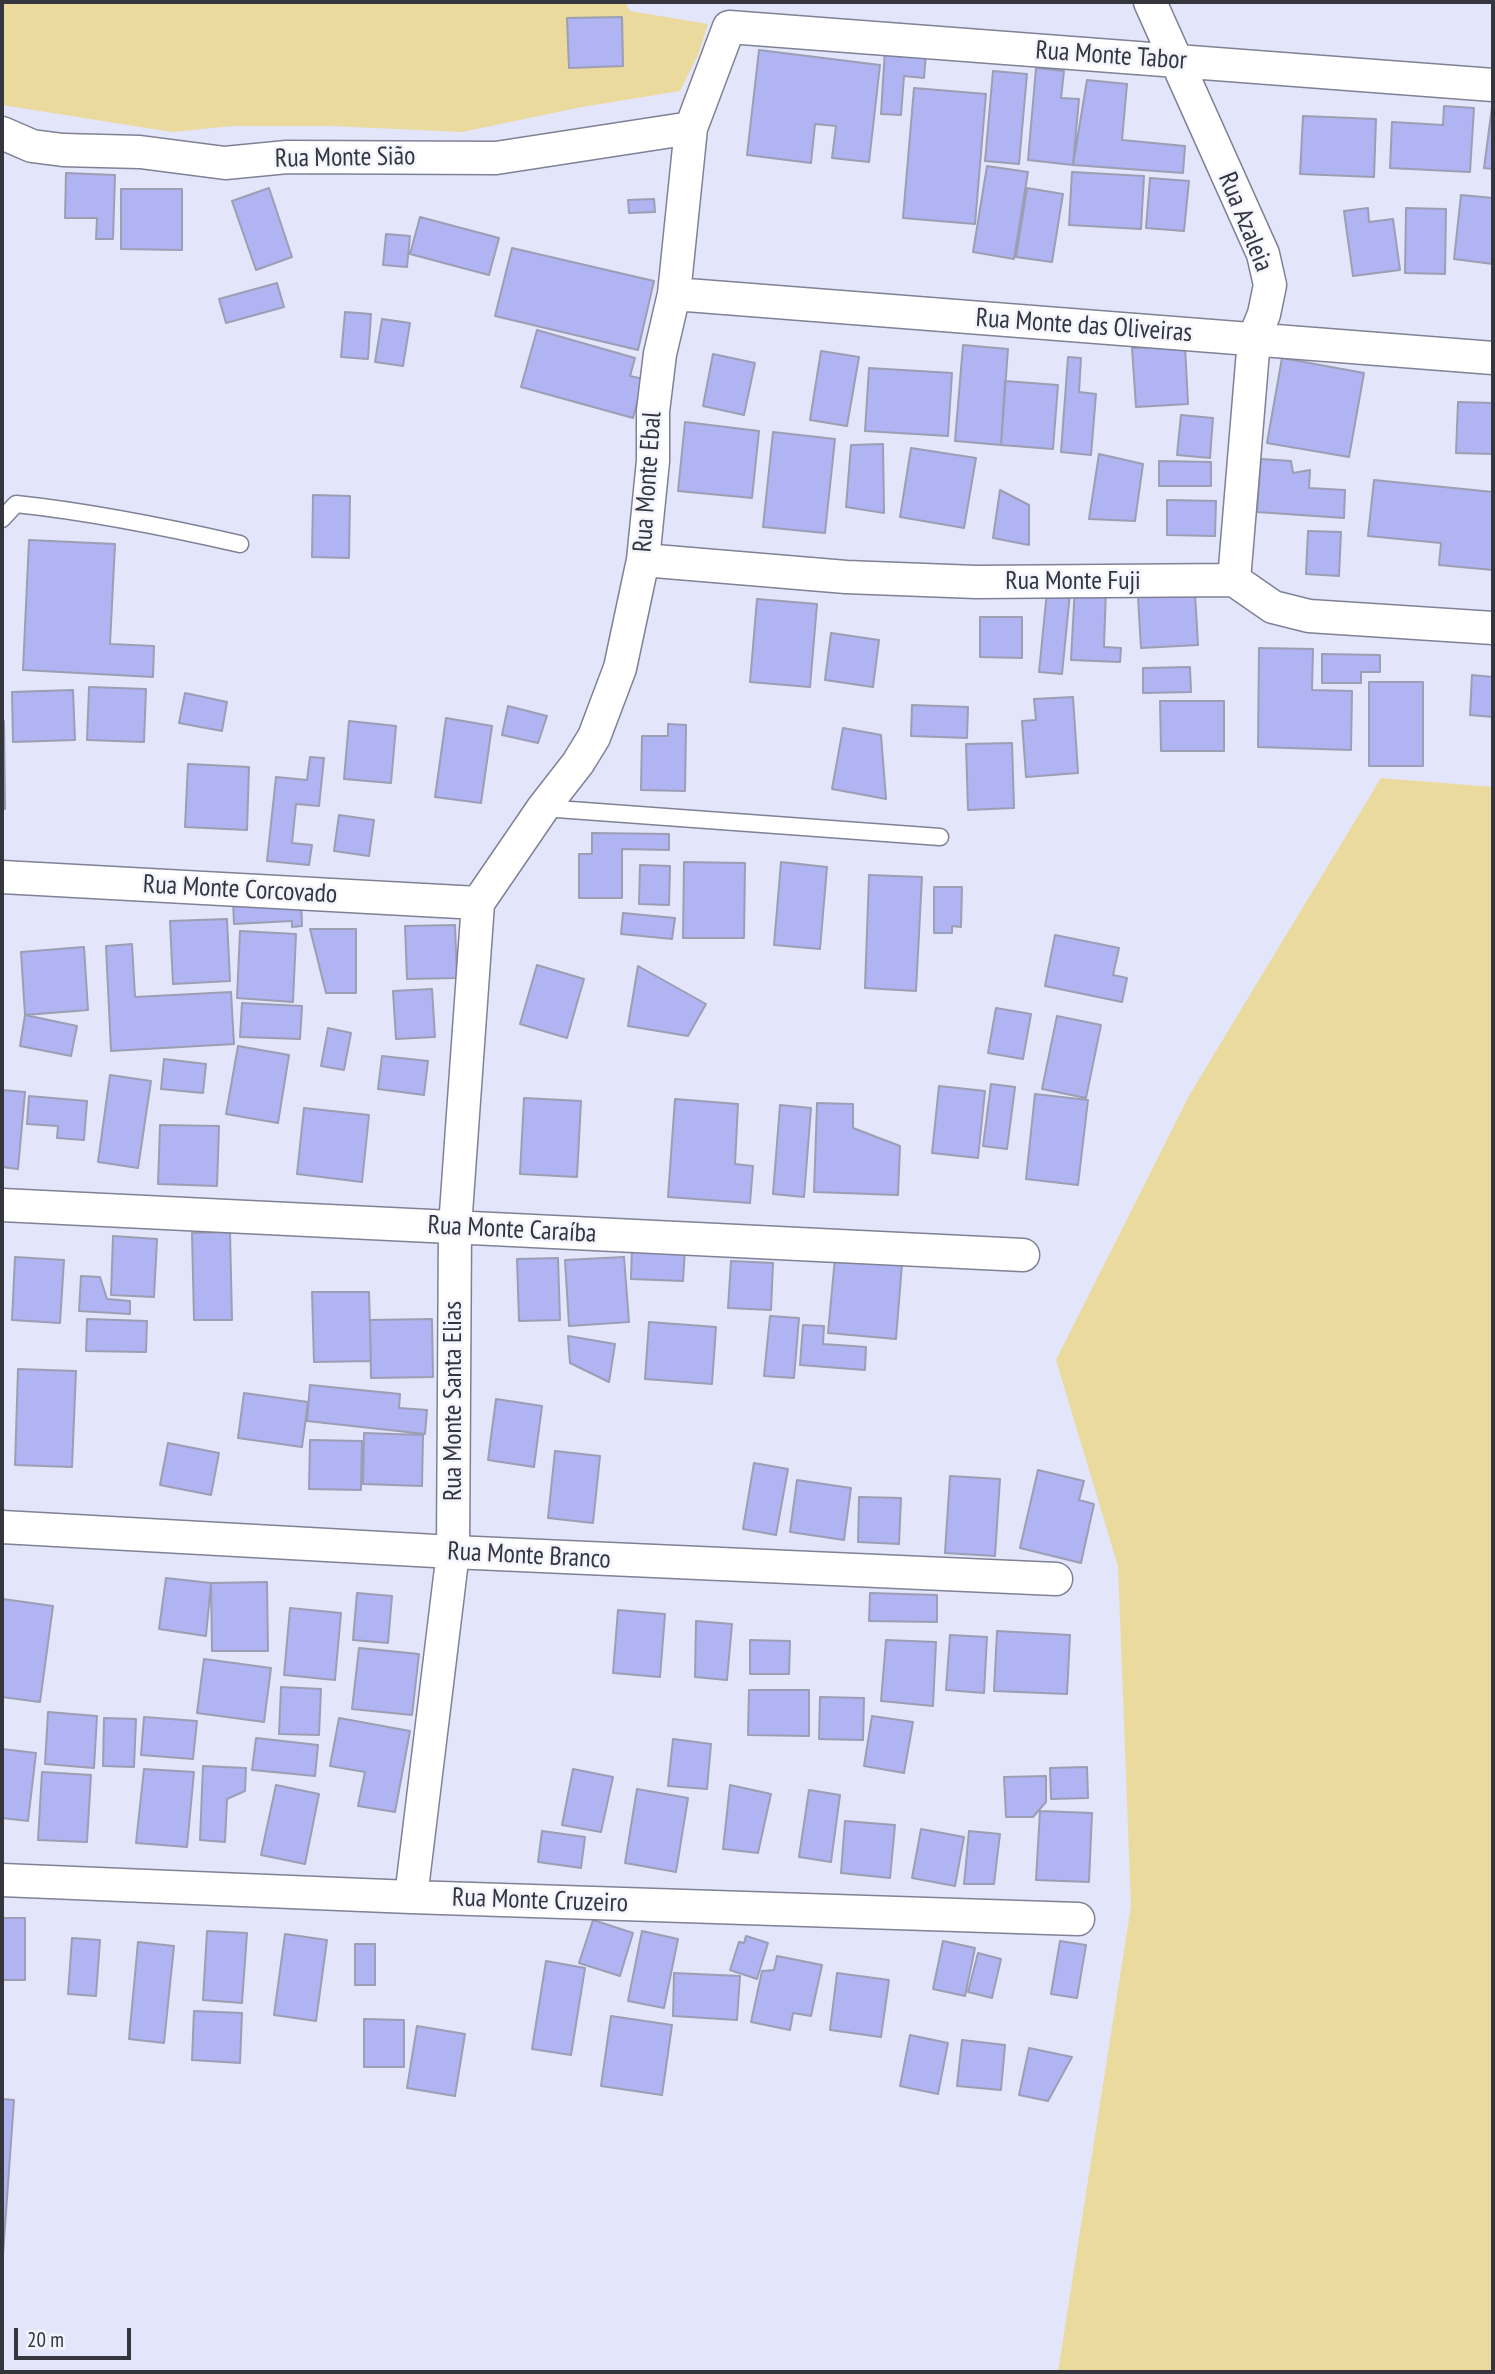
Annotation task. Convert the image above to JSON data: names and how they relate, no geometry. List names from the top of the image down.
{
  "streets": {
    "street": [
      "Rua Monte Tabor",
      "Rua Monte Sião",
      "Rua Azaleia",
      "Rua Monte das Oliveiras",
      "Rua Monte Ebal",
      "Rua Monte Fuji",
      "Rua Monte Corcovado",
      "Rua Monte Caraíba",
      "Rua Monte Santa Elias",
      "Rua Monte Branco",
      "Rua Monte Cruzeiro"
    ]
  },
  "crossings": [
    ["Rua Monte Tabor", "Rua Azaleia"],
    ["Rua Monte Tabor", "Rua Monte Ebal"],
    ["Rua Monte Sião", "Rua Monte Ebal"],
    ["Rua Azaleia", "Rua Monte das Oliveiras"],
    ["Rua Azaleia", "Rua Monte Fuji"],
    ["Rua Monte das Oliveiras", "Rua Monte Ebal"],
    ["Rua Monte Ebal", "Rua Monte Fuji"],
    ["Rua Monte Ebal", "Rua Monte Corcovado"],
    ["Rua Monte Ebal", "Rua Monte Santa Elias"],
    ["Rua Monte Corcovado", "Rua Monte Santa Elias"],
    ["Rua Monte Caraíba", "Rua Monte Santa Elias"],
    ["Rua Monte Santa Elias", "Rua Monte Branco"],
    ["Rua Monte Santa Elias", "Rua Monte Cruzeiro"]
  ],
  "scale_bar": "20 m"
}
